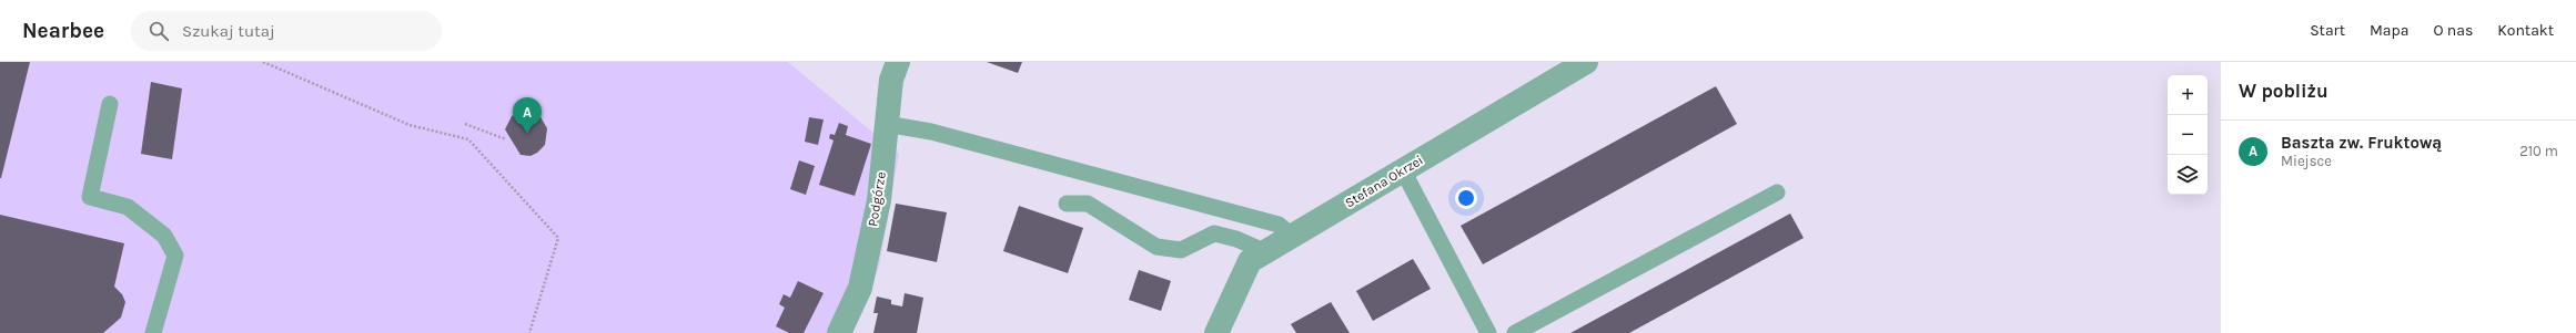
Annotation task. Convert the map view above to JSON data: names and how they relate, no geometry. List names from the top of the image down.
{
  "streets": {
    "street": ["Stefana Okrzei", "Podgórze"]
  },
  "page": {
    "header": "Nearbee",
    "search": "Szukaj tutaj",
    "nav": [
      "Start",
      "Mapa",
      "O nas",
      "Kontakt"
    ],
    "heading": "W pobliżu",
    "map_buttons": ["+", "−"],
    "pins": "A",
    "list": [
      {
        "mark": "A",
        "name": "Baszta zw. Fruktową",
        "note": "Miejsce",
        "value": "210 m"
      }
    ]
  }
}
